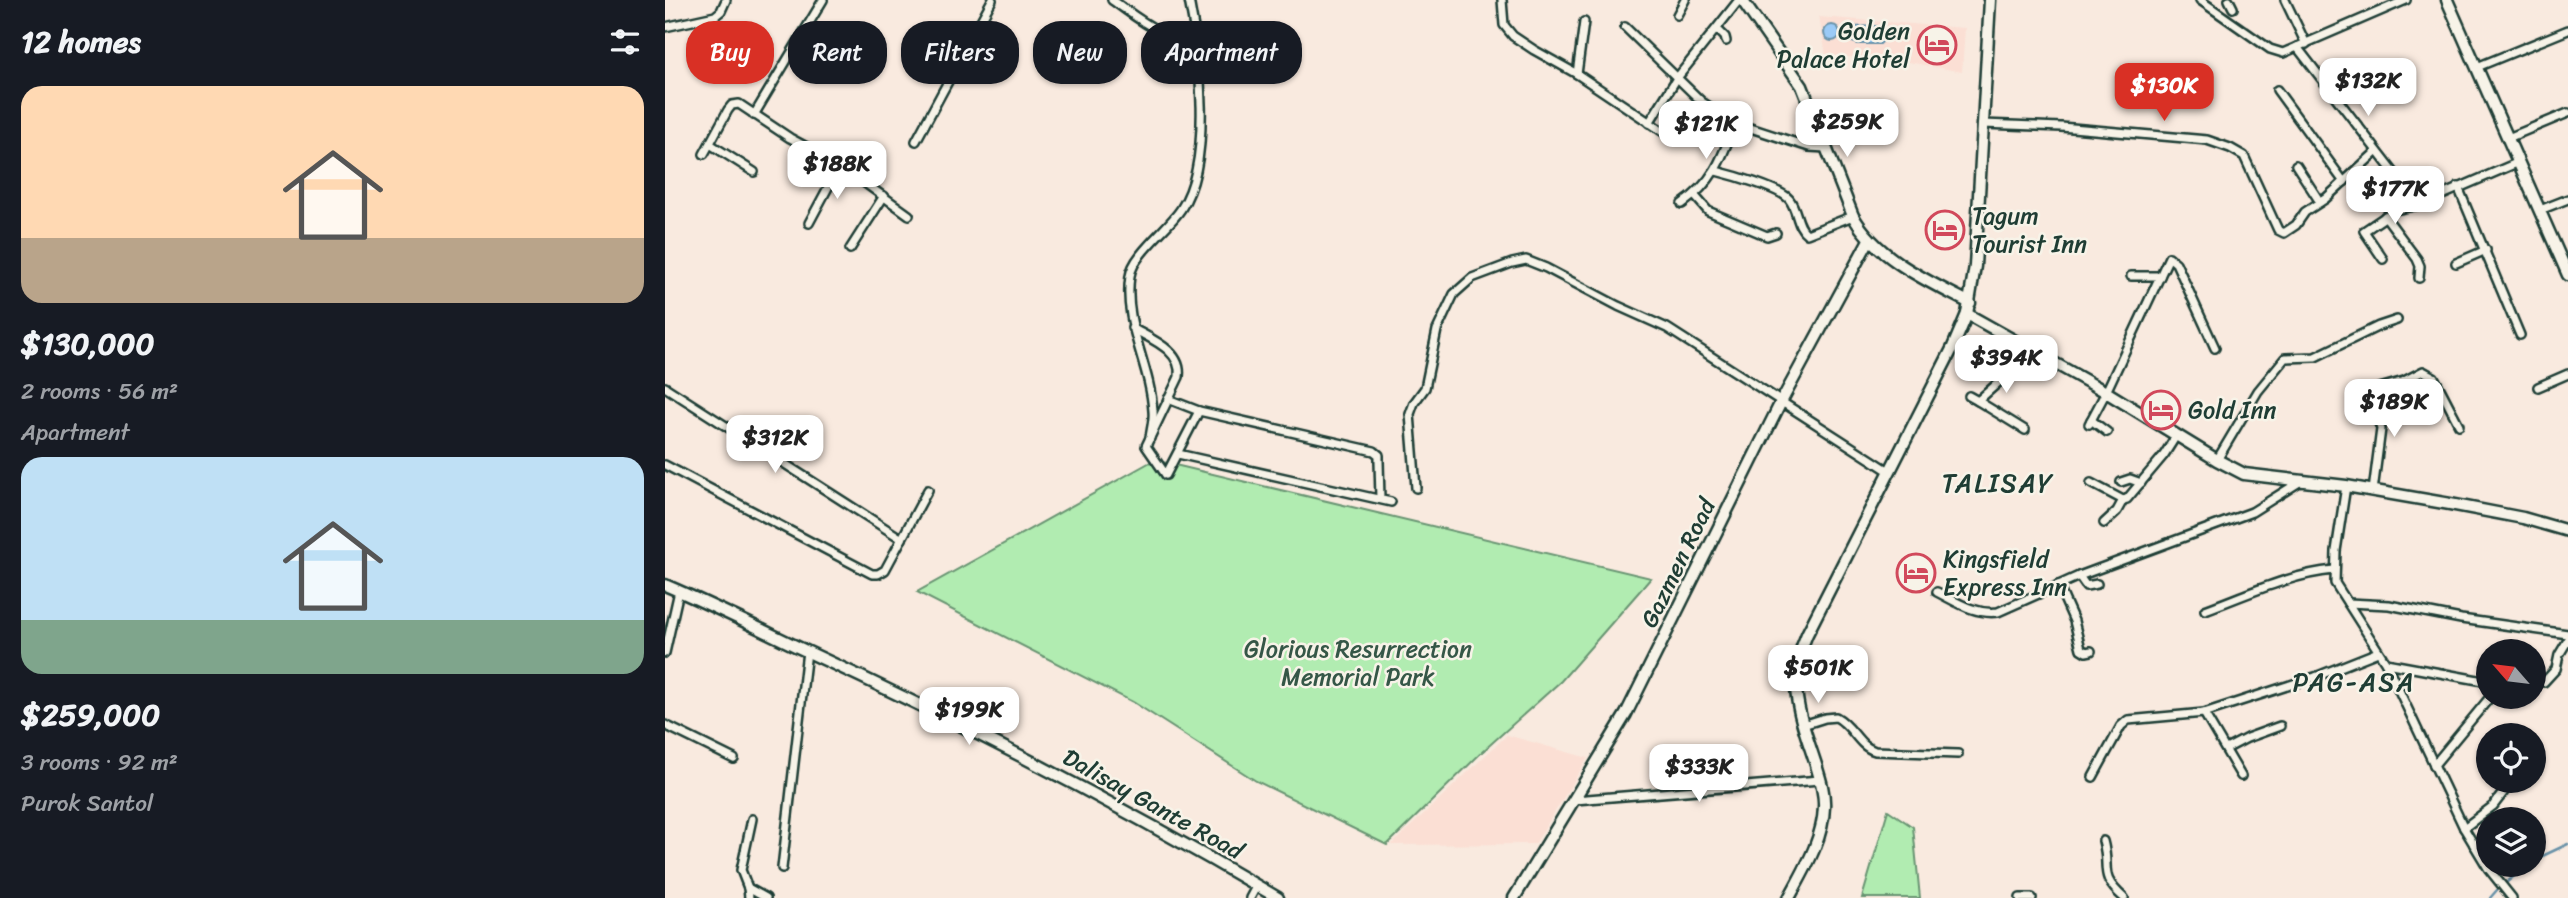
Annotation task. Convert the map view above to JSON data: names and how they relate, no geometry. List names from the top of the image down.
{
  "streets": {
    "street": ["Gazmen Road", "Dalisay Gante Road"]
  },
  "districts": ["TALISAY", "PAG-ASA"],
  "parks": ["Glorious Resurrection Memorial Park"],
  "places": {
    "hotel": [
      "Golden Palace Hotel",
      "Tagum Tourist Inn",
      "Gold Inn",
      "Kingsfield Express Inn"
    ]
  },
  "north": "top left",
  "page": {
    "heading": "12 homes",
    "chip": [
      "Buy",
      "Rent",
      "Filters",
      "New",
      "Apartment"
    ],
    "price": [
      "$132K",
      "$130K",
      "$259K",
      "$121K",
      "$188K",
      "$177K",
      "$394K",
      "$189K",
      "$312K",
      "$501K",
      "$199K",
      "$333K"
    ],
    "list": [
      {
        "name": "$130,000",
        "note": "2 rooms · 56 m² · Apartment"
      },
      {
        "name": "$259,000",
        "note": "3 rooms · 92 m² · Purok Santol"
      }
    ]
  }
}
